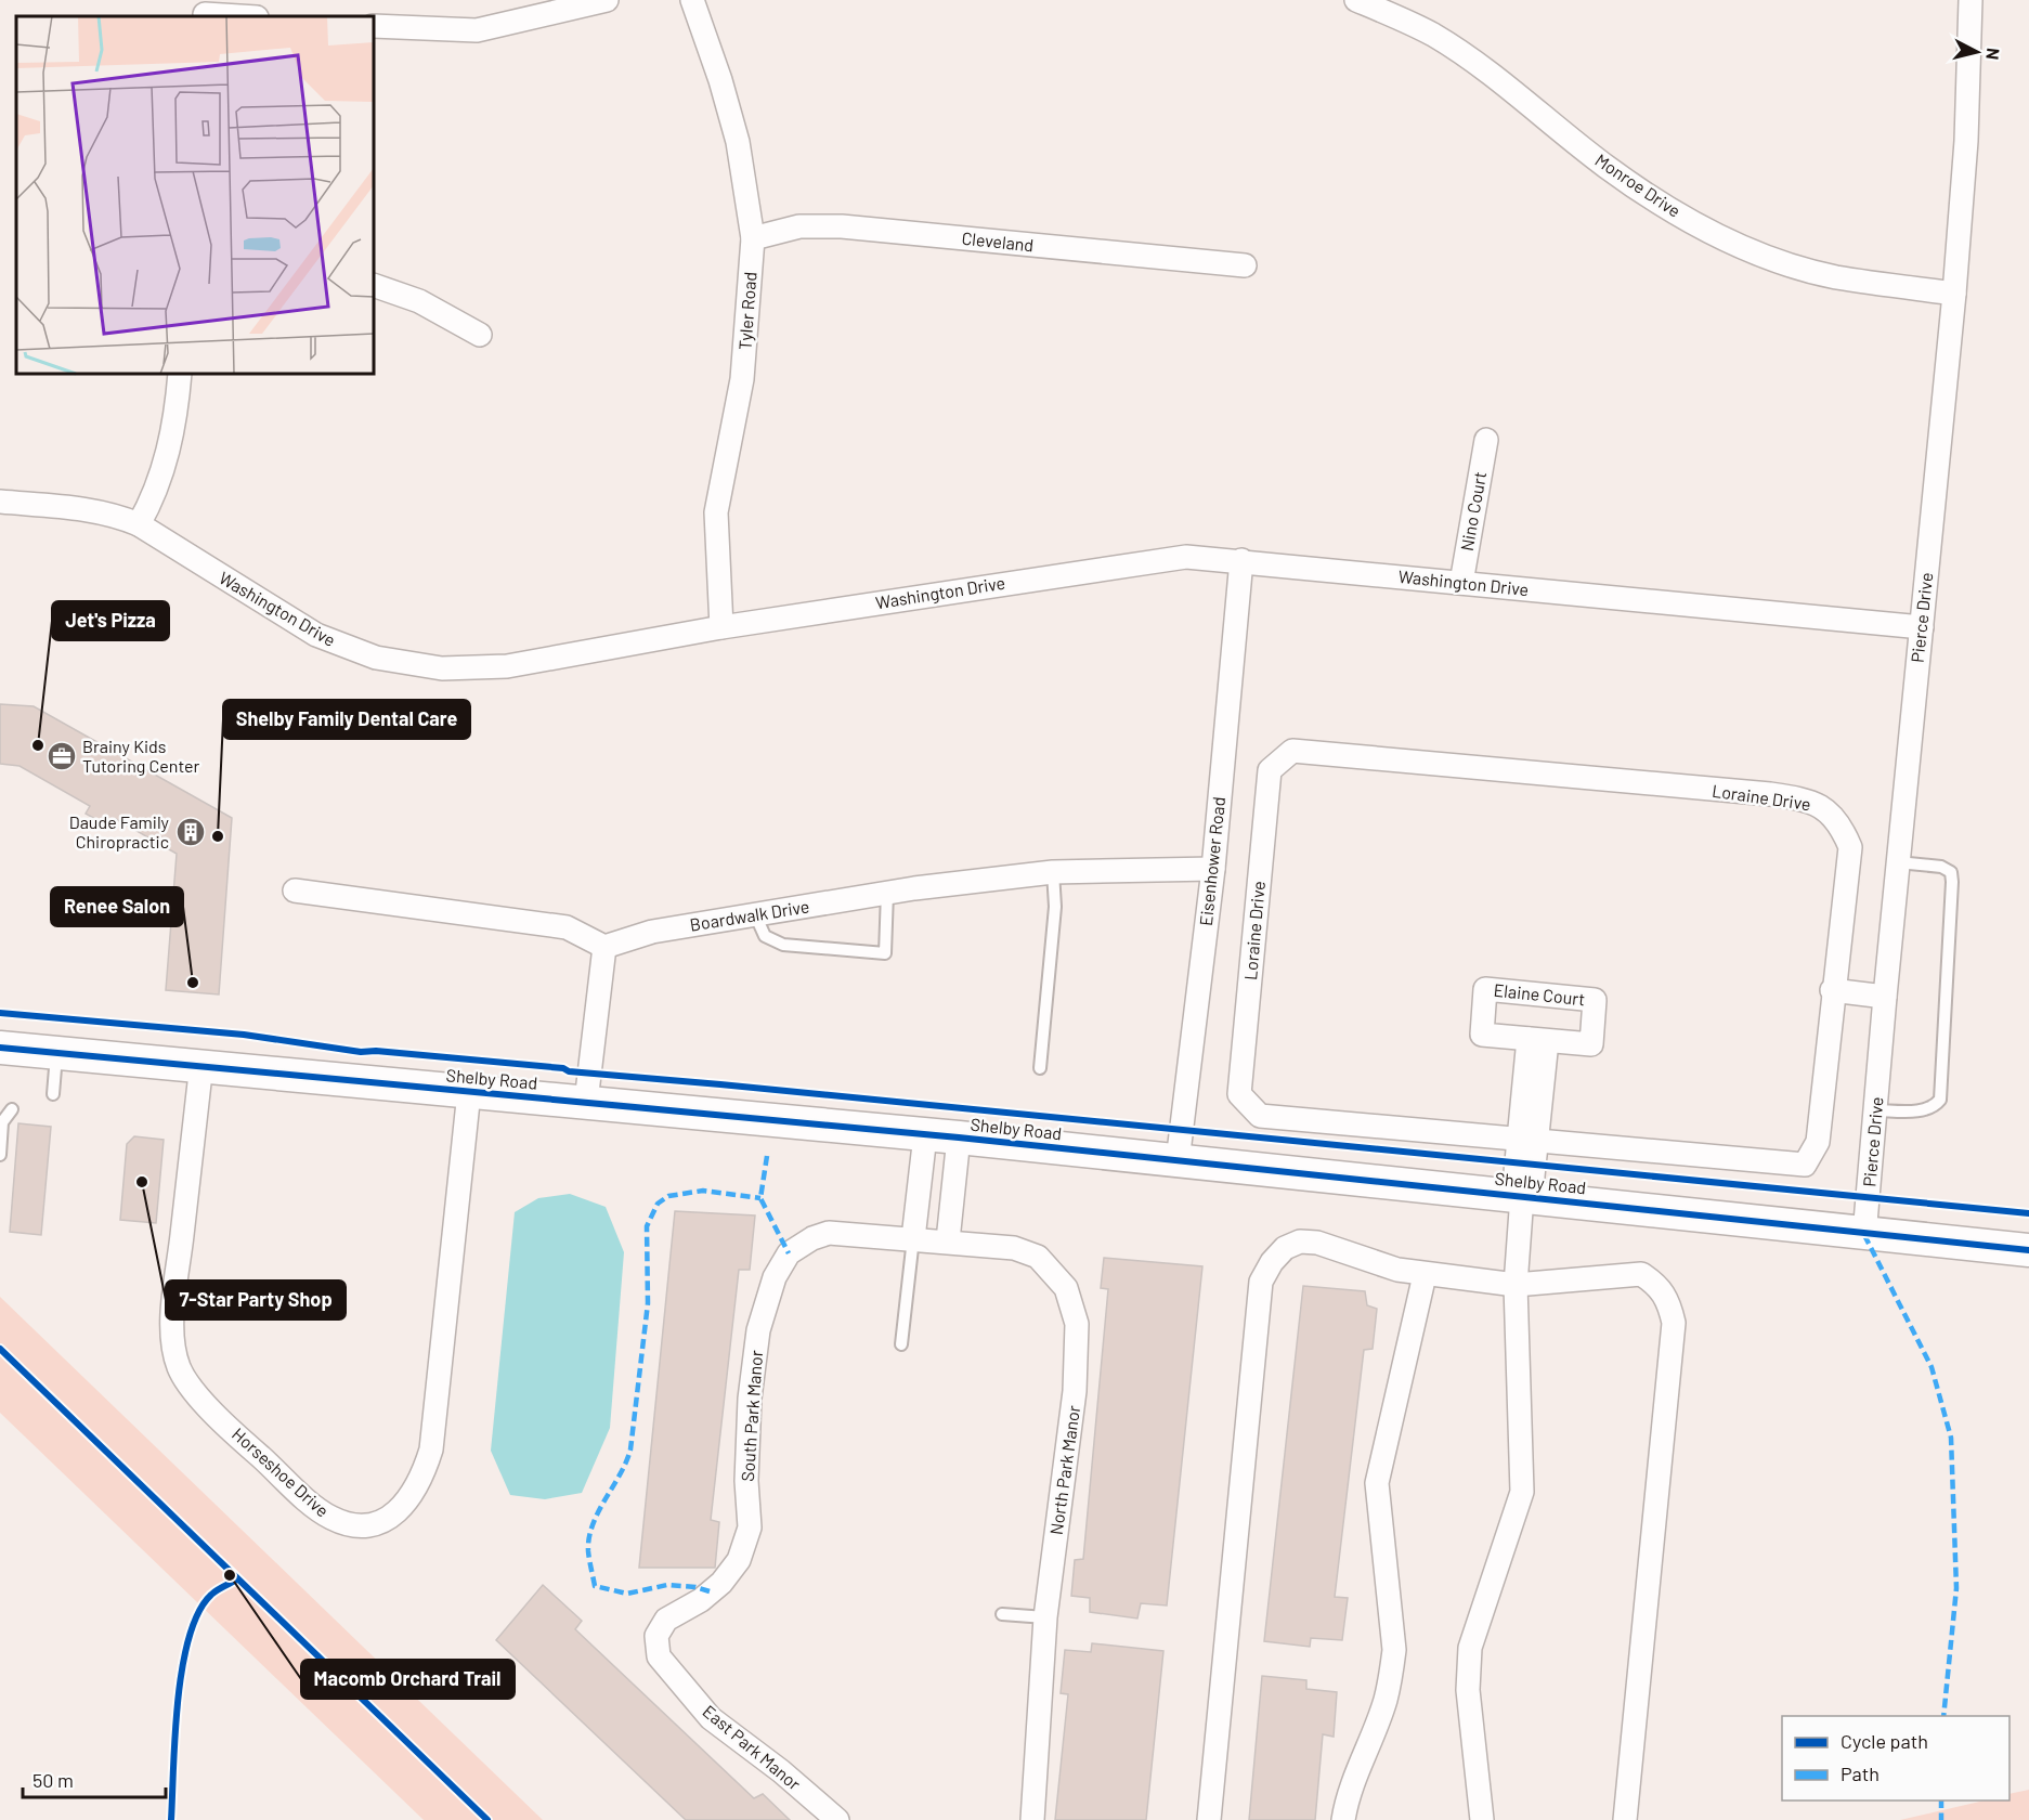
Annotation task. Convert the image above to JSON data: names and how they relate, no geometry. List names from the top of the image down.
{
  "streets": {
    "street": [
      "Monroe Drive",
      "Cleveland",
      "Tyler Road",
      "Nino Court",
      "Washington Drive",
      "Pierce Drive",
      "Loraine Drive",
      "Eisenhower Road",
      "Boardwalk Drive",
      "Elaine Court",
      "Shelby Road",
      "South Park Manor",
      "North Park Manor",
      "Horseshoe Drive",
      "East Park Manor"
    ]
  },
  "crossings": [
    ["Monroe Drive", "Pierce Drive"],
    ["Cleveland", "Tyler Road"],
    ["Tyler Road", "Washington Drive"],
    ["Nino Court", "Washington Drive"],
    ["Washington Drive", "Pierce Drive"],
    ["Washington Drive", "Eisenhower Road"],
    ["Pierce Drive", "Shelby Road"],
    ["Eisenhower Road", "Boardwalk Drive"],
    ["Eisenhower Road", "Shelby Road"],
    ["Shelby Road", "Horseshoe Drive"],
    ["South Park Manor", "North Park Manor"],
    ["South Park Manor", "East Park Manor"]
  ],
  "places": {
    "other": [
      "Jet's Pizza",
      "Shelby Family Dental Care",
      "Renee Salon",
      "7-Star Party Shop",
      "Macomb Orchard Trail"
    ],
    "office": ["Brainy Kids Tutoring Center"],
    "building": ["Daude Family Chiropractic"]
  },
  "legend": ["Cycle path", "Path"],
  "scale_bar": "50 m",
  "north": "right"
}
